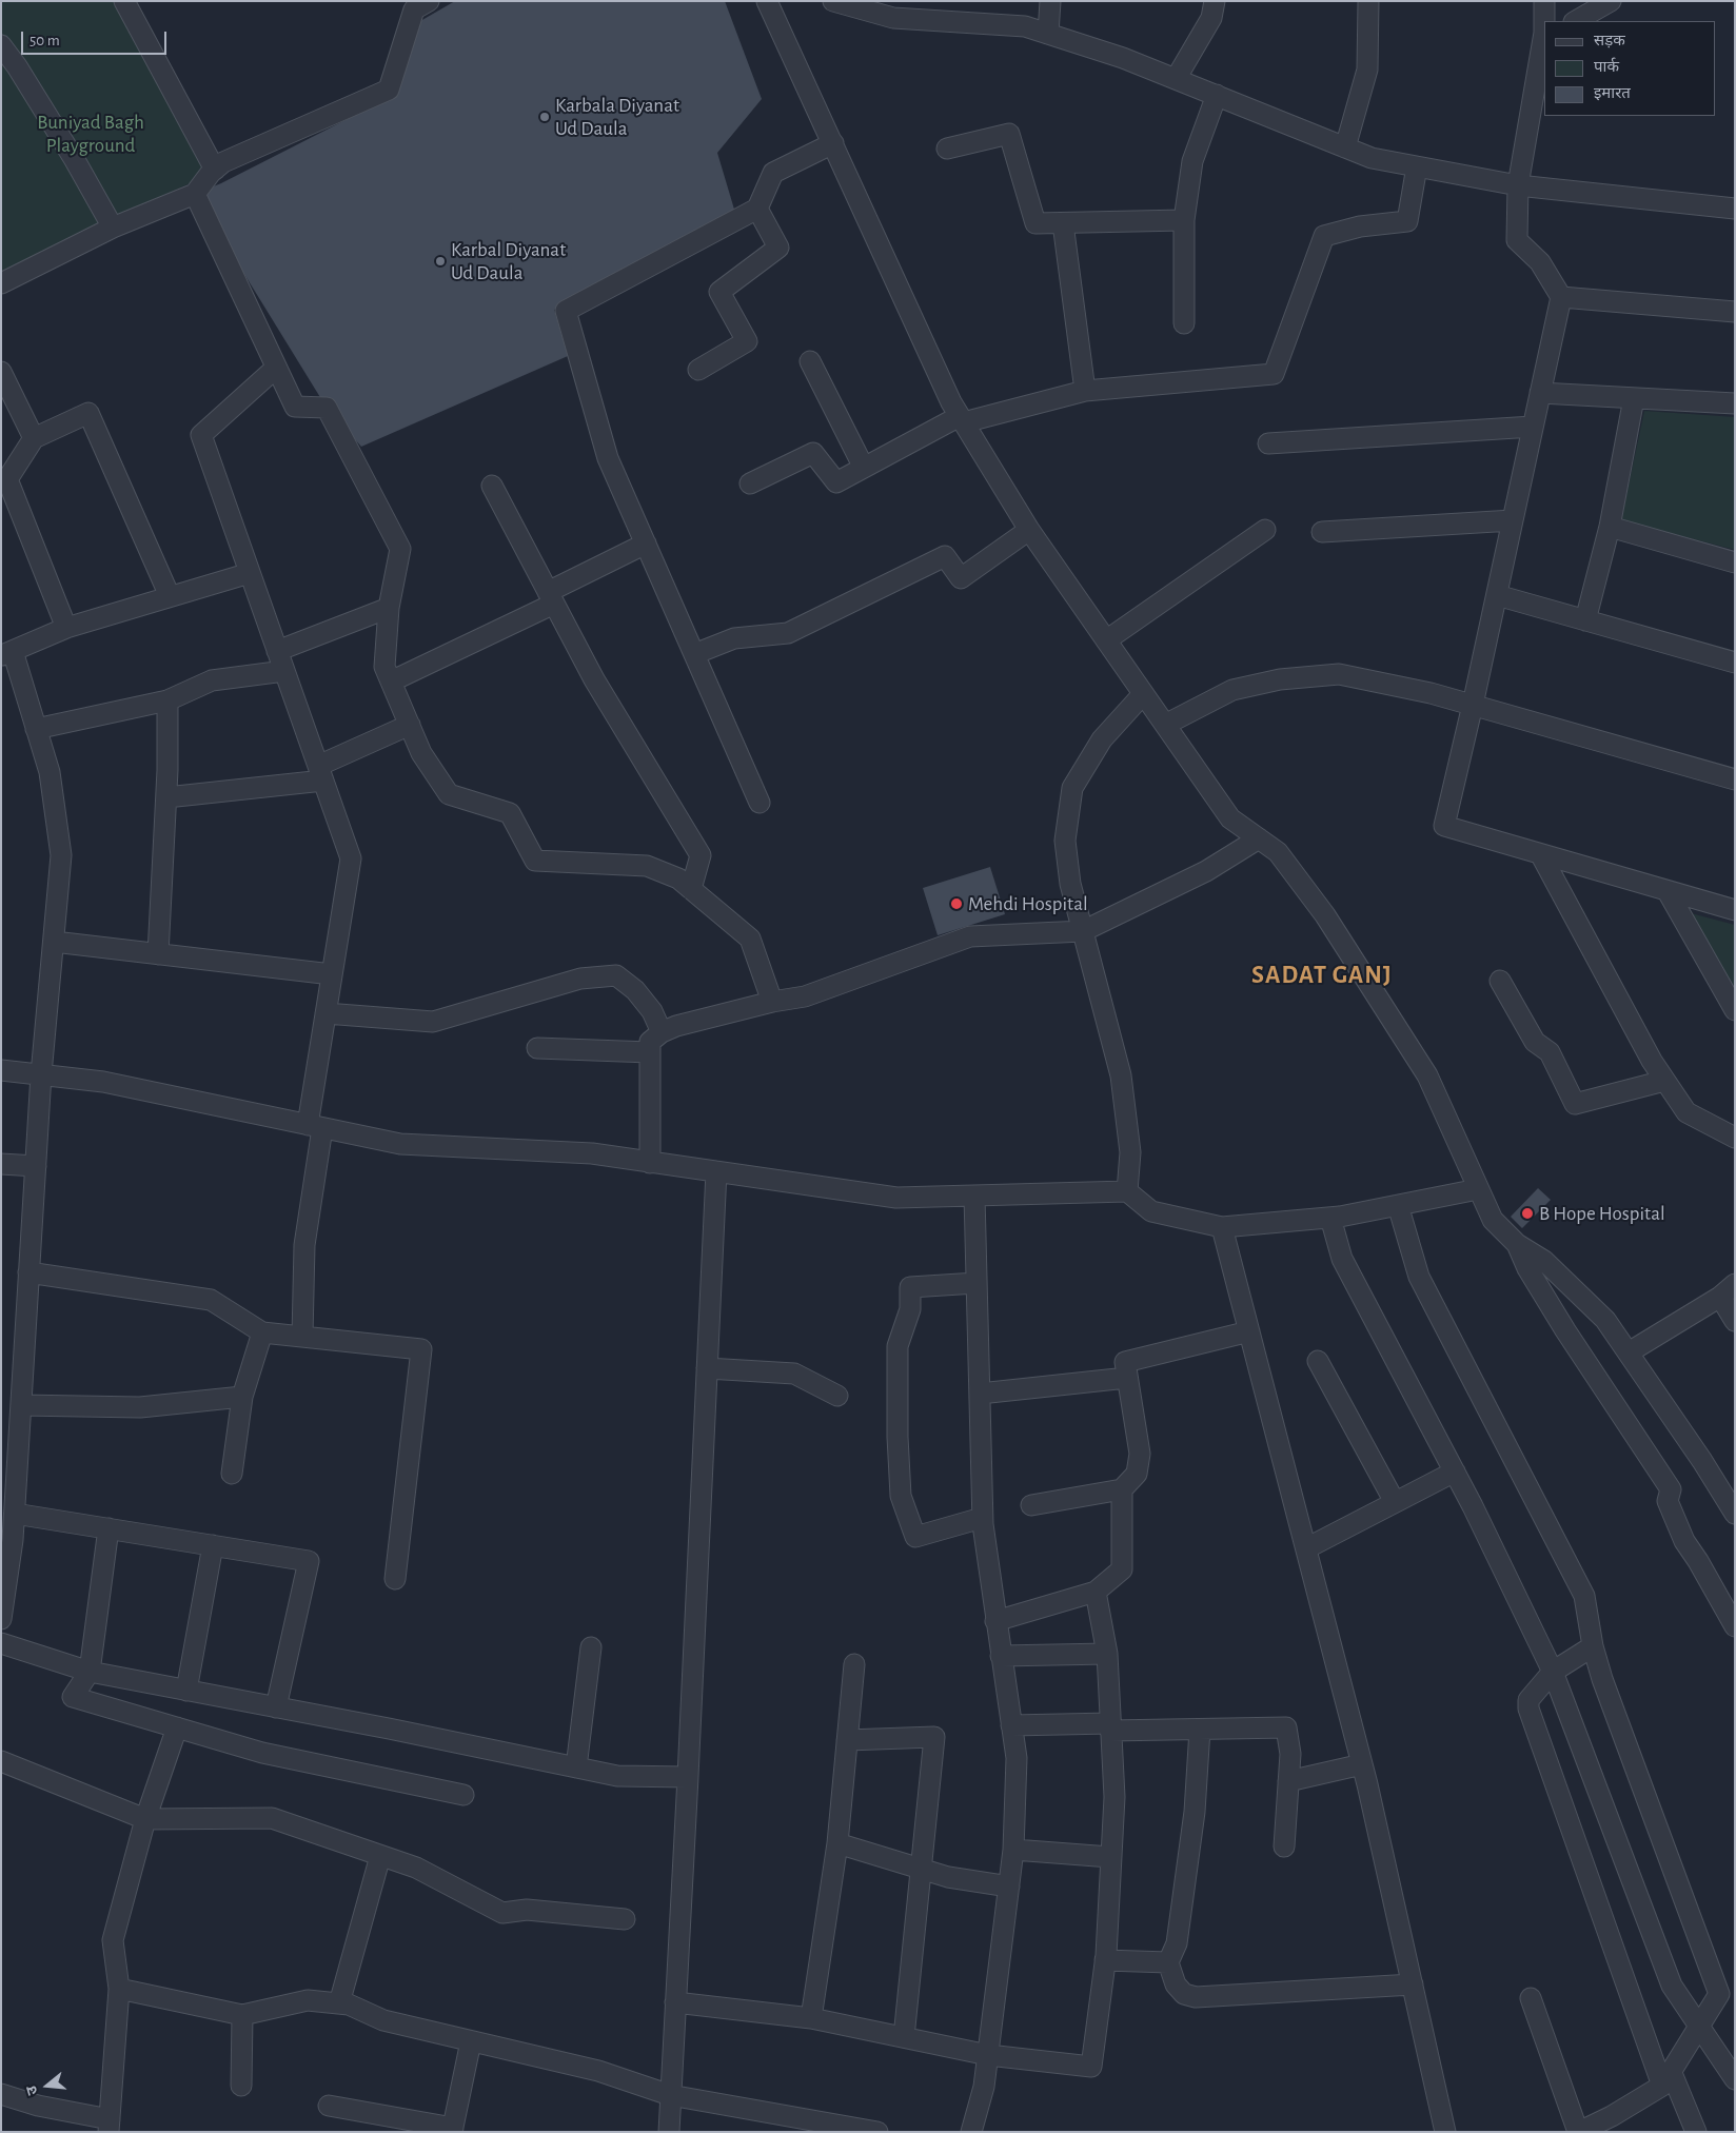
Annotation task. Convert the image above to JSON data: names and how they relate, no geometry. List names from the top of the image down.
{
  "districts": ["SADAT GANJ"],
  "parks": ["Buniyad Bagh Playground"],
  "places": [
    "Karbala Diyanat Ud Daula",
    "Karbal Diyanat Ud Daula",
    "Mehdi Hospital",
    "B Hope Hospital"
  ],
  "legend": ["सड़क", "पार्क", "इमारत"],
  "scale_bar": "50 m",
  "north": "left"
}
